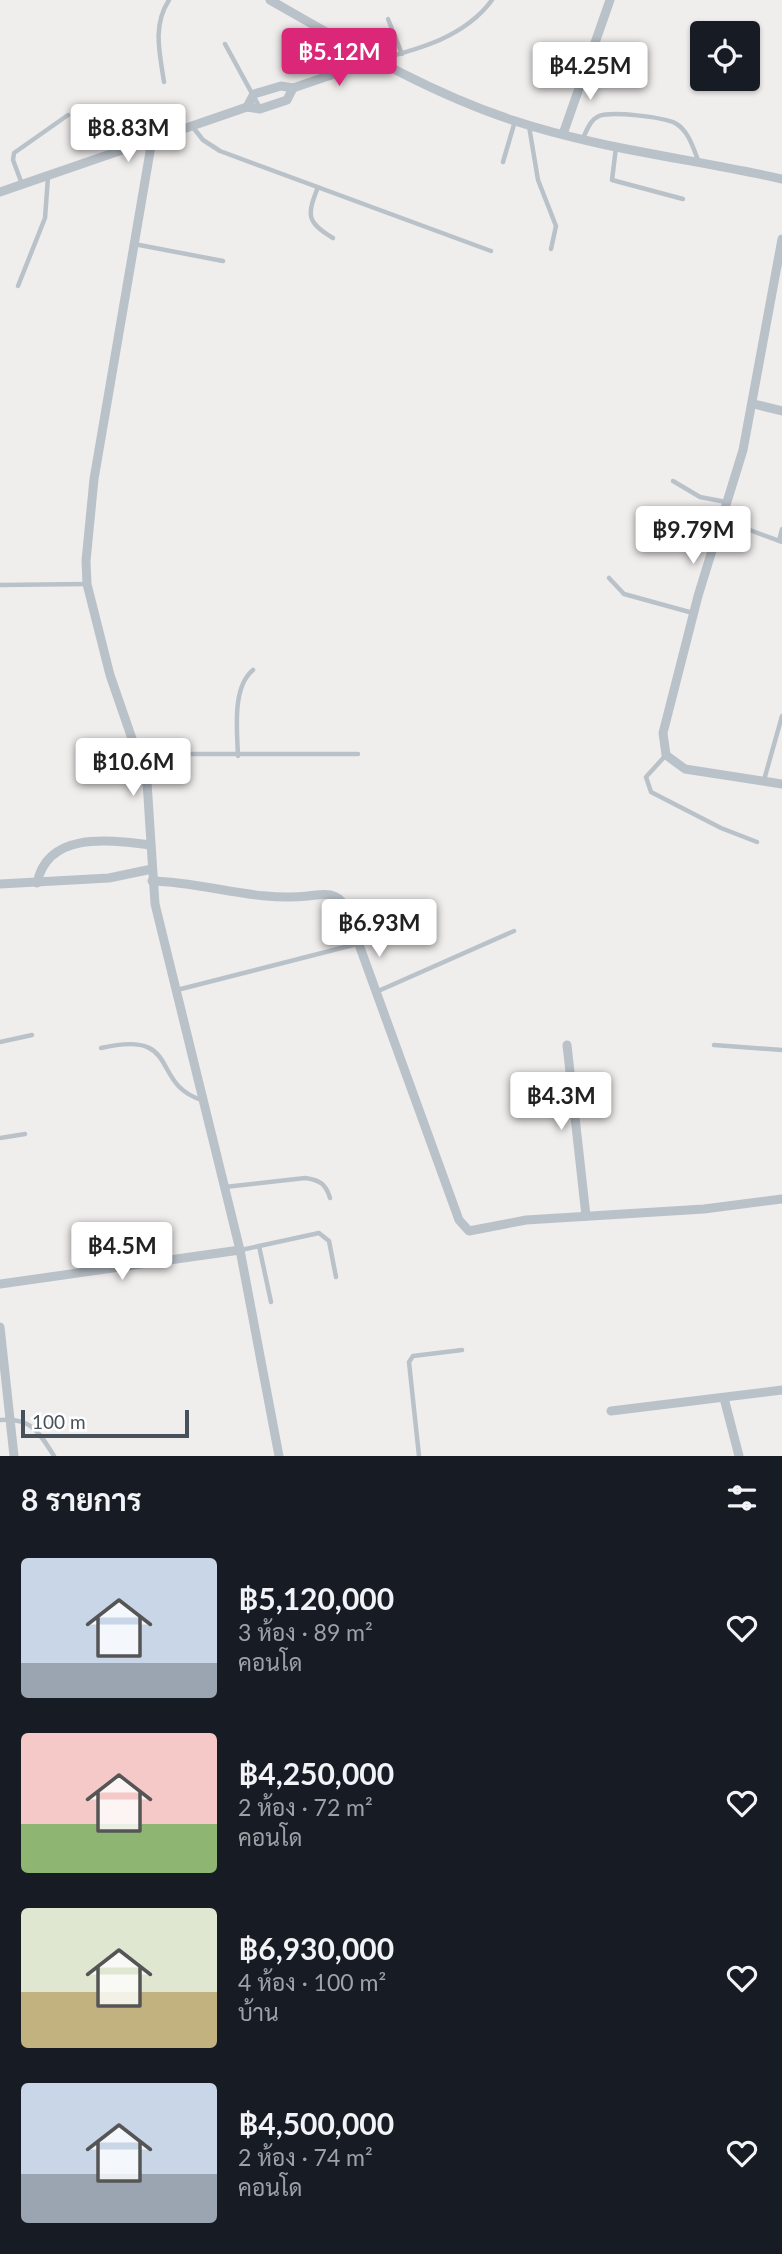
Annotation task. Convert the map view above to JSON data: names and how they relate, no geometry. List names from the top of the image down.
{
  "scale_bar": "100 m",
  "page": {
    "price": [
      "฿5.12M",
      "฿4.25M",
      "฿8.83M",
      "฿9.79M",
      "฿10.6M",
      "฿6.93M",
      "฿4.3M",
      "฿4.5M"
    ],
    "scale": "100 m",
    "heading": "8 รายการ",
    "list": [
      {
        "name": "฿5,120,000",
        "note": "3 ห้อง · 89 m² · คอนโด"
      },
      {
        "name": "฿4,250,000",
        "note": "2 ห้อง · 72 m² · คอนโด"
      },
      {
        "name": "฿6,930,000",
        "note": "4 ห้อง · 100 m² · บ้าน"
      },
      {
        "name": "฿4,500,000",
        "note": "2 ห้อง · 74 m² · คอนโด"
      }
    ]
  }
}
